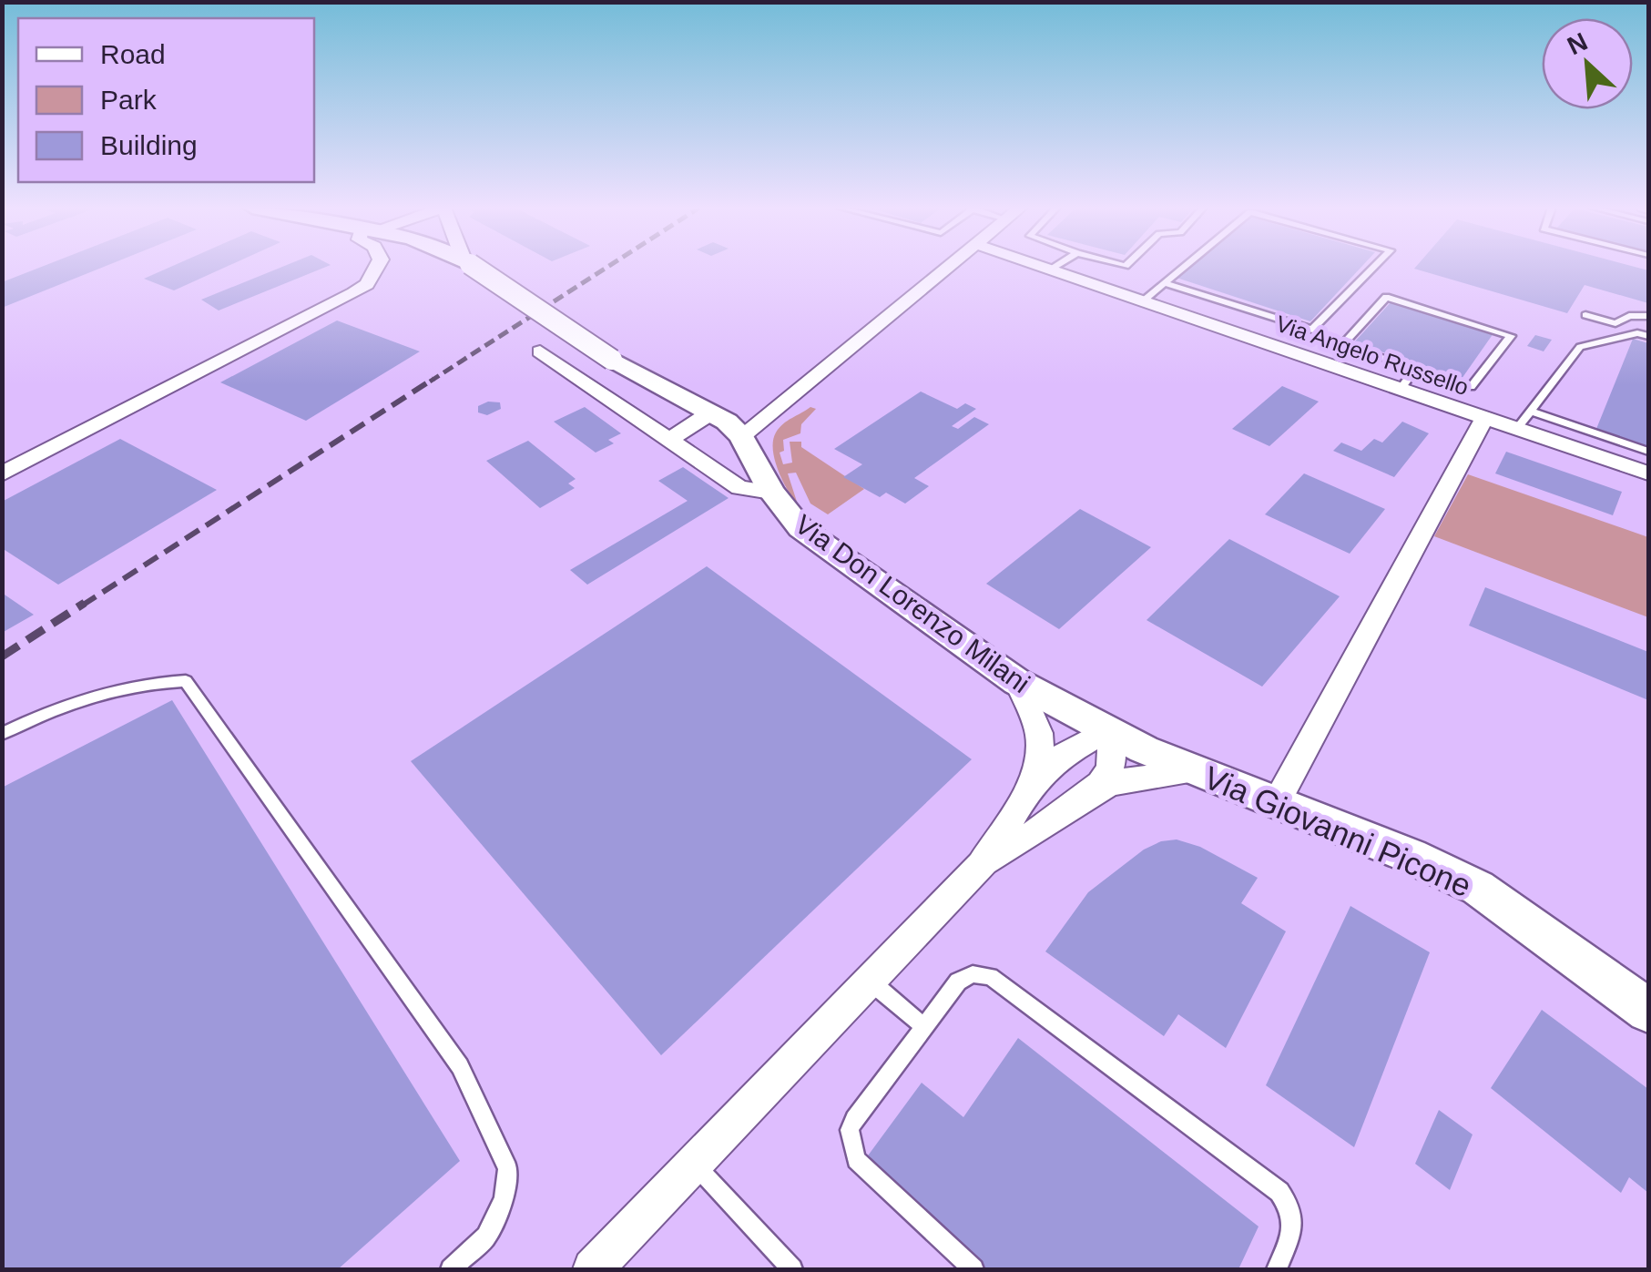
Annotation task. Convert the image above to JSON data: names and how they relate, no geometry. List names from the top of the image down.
{
  "streets": {
    "street": ["Via Angelo Russello", "Via Don Lorenzo Milani", "Via Giovanni Picone"]
  },
  "crossings": [
    ["Via Don Lorenzo Milani", "Via Giovanni Picone"]
  ],
  "legend": ["Road", "Park", "Building"],
  "north": "top left"
}
